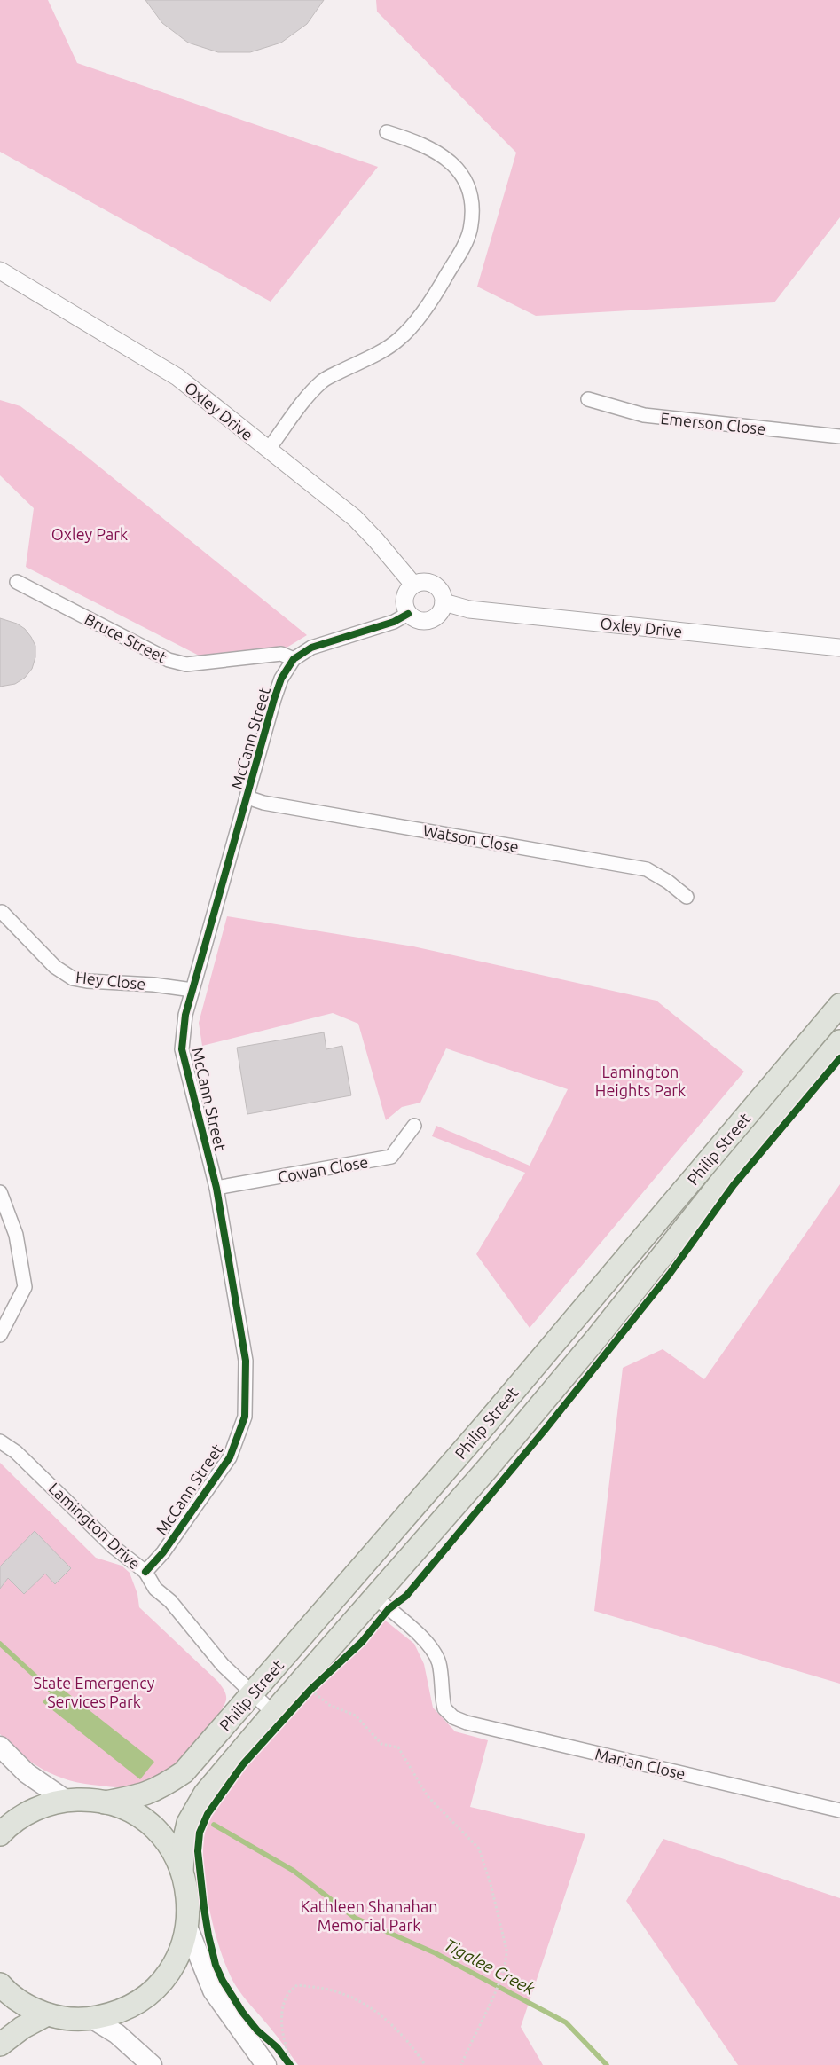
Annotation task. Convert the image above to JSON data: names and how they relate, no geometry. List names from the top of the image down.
{
  "streets": {
    "main road": ["Philip Street"],
    "street": [
      "Oxley Drive",
      "Emerson Close",
      "Bruce Street",
      "McCann Street",
      "Watson Close",
      "Hey Close",
      "Cowan Close",
      "Lamington Drive",
      "Marian Close"
    ]
  },
  "crossings": [
    ["Oxley Drive", "McCann Street"],
    ["Bruce Street", "McCann Street"],
    ["McCann Street", "Watson Close"],
    ["McCann Street", "Hey Close"],
    ["McCann Street", "Cowan Close"],
    ["McCann Street", "Lamington Drive"],
    ["Philip Street", "Lamington Drive"],
    ["Philip Street", "Marian Close"]
  ],
  "water": ["Tigalee Creek"],
  "parks": [
    "Oxley Park",
    "Lamington Heights Park",
    "State Emergency Services Park",
    "Kathleen Shanahan Memorial Park"
  ]
}
